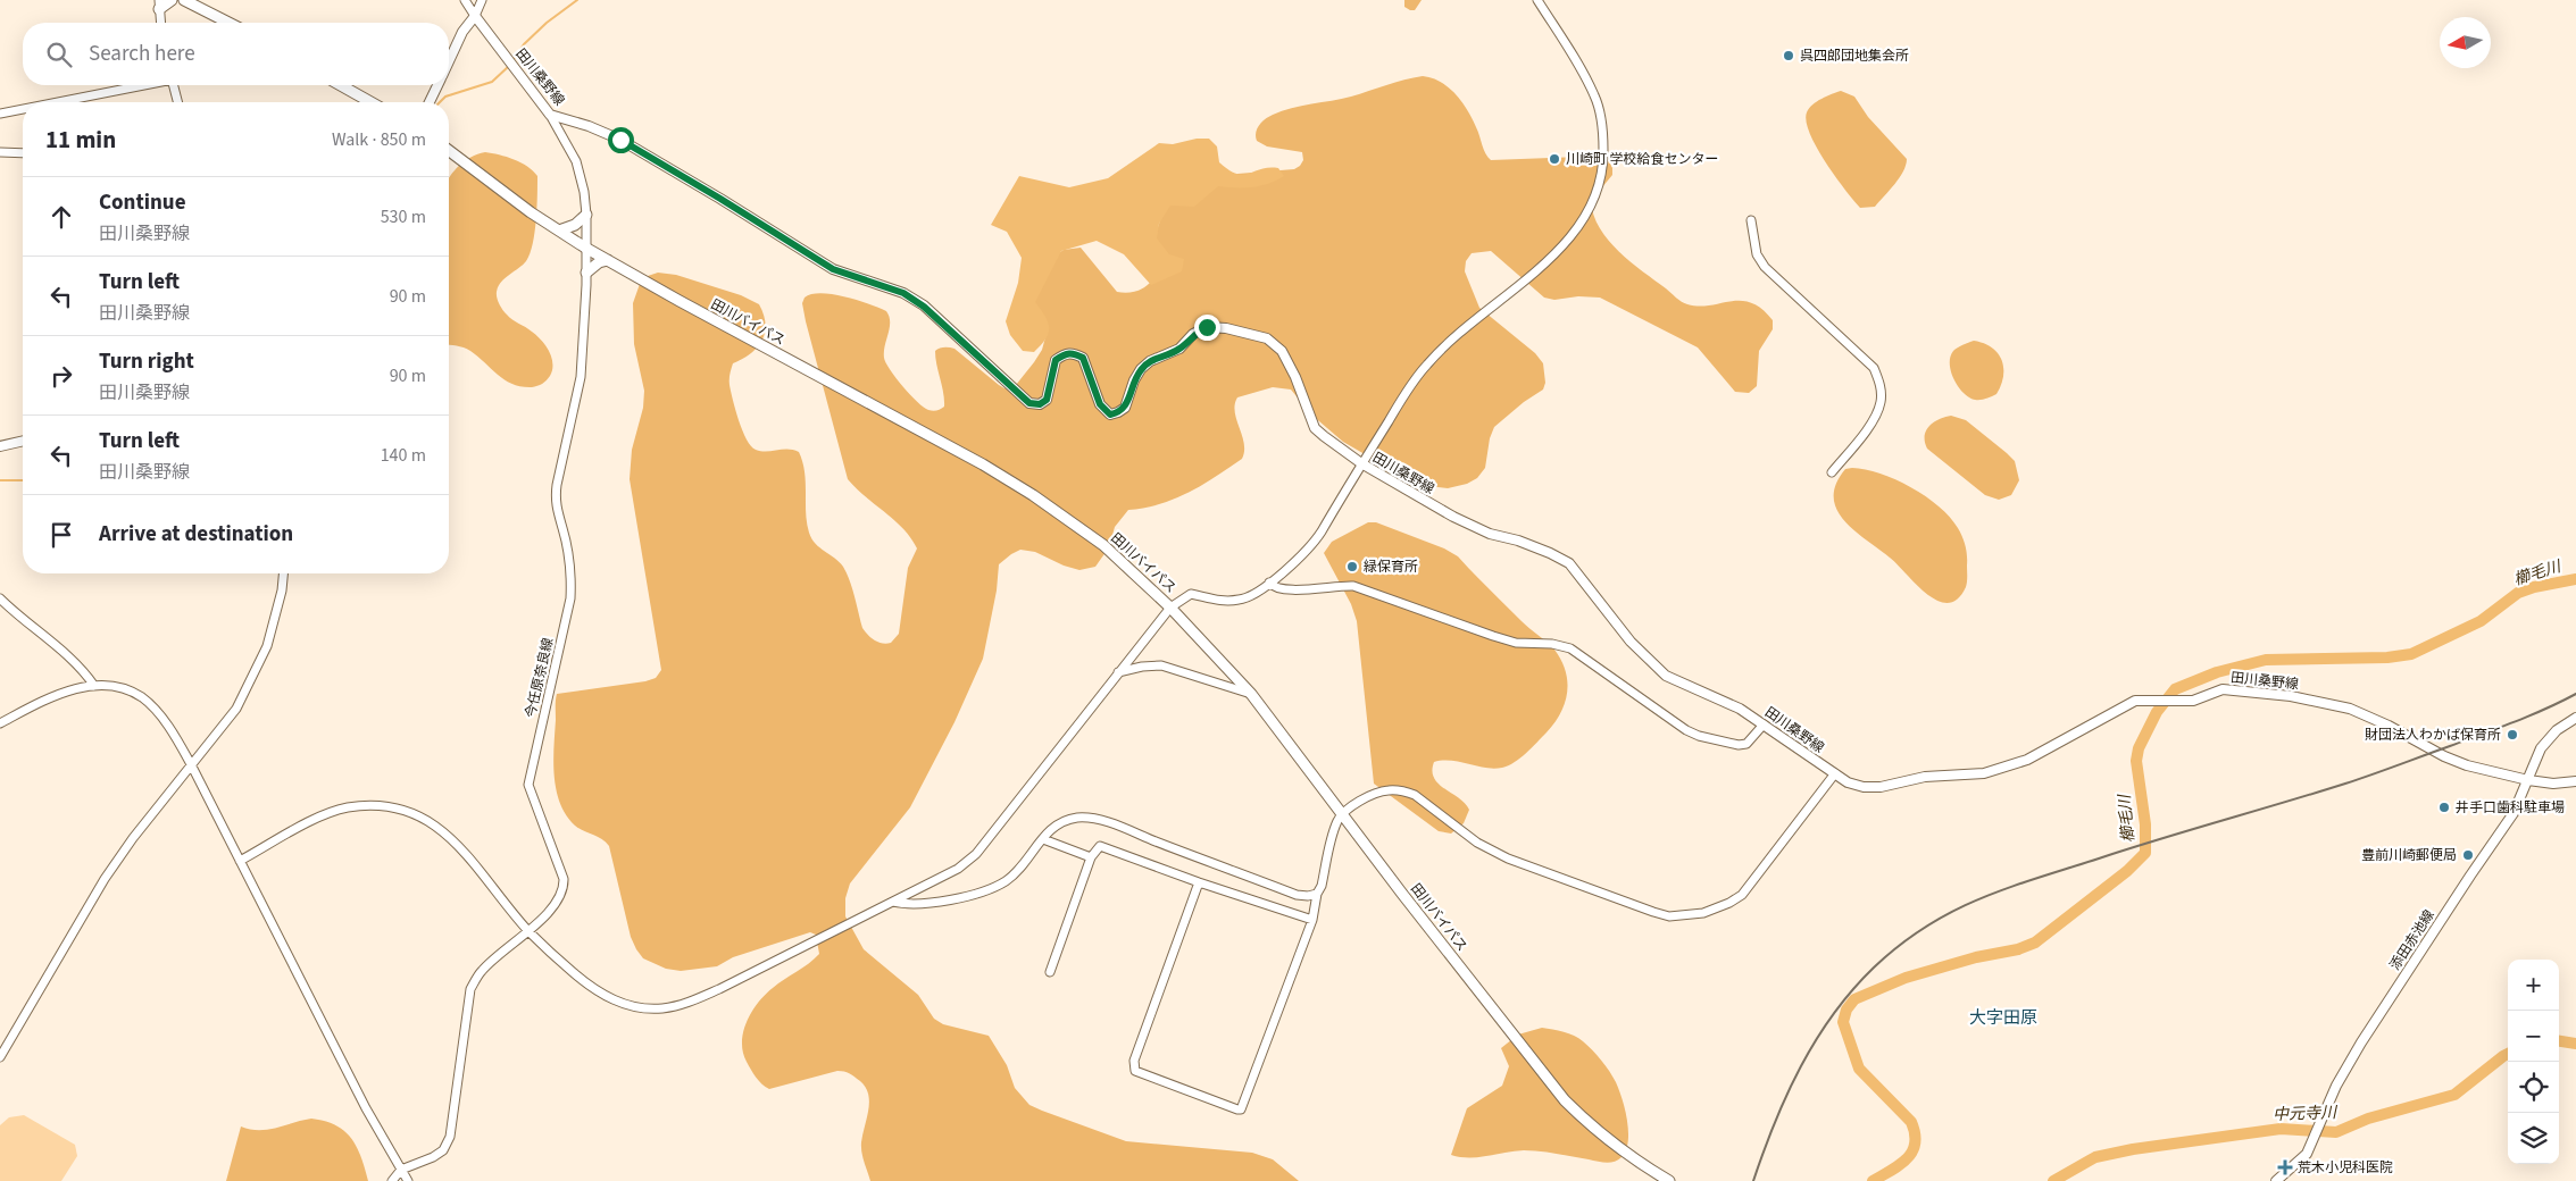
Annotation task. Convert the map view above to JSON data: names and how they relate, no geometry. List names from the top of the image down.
{
  "streets": {
    "highway": ["田川バイパス"],
    "main road": ["田川桑野線", "添田赤池線"],
    "street": ["今任原奈良線"]
  },
  "crossings": [
    ["田川桑野線", "今任原奈良線"],
    ["田川桑野線", "添田赤池線"],
    ["田川バイパス", "今任原奈良線"]
  ],
  "districts": ["大字田原"],
  "water": ["櫛毛川", "中元寺川"],
  "places": {
    "other": [
      "呉四郎団地集会所",
      "川崎町 学校給食センター",
      "緑保育所",
      "財団法人わかば保育所",
      "井手口歯科駐車場",
      "豊前川崎郵便局"
    ],
    "health": ["荒木小児科医院"]
  },
  "north": "left",
  "page": {
    "search": "Search here",
    "heading": ["11 min", "Walk · 850 m"],
    "list": [
      ["Continue", "田川桑野線", "530 m"],
      ["Turn left", "田川桑野線", "90 m"],
      ["Turn right", "田川桑野線", "90 m"],
      ["Turn left", "田川桑野線", "140 m"],
      "Arrive at destination"
    ],
    "map_buttons": ["+", "−"]
  }
}
